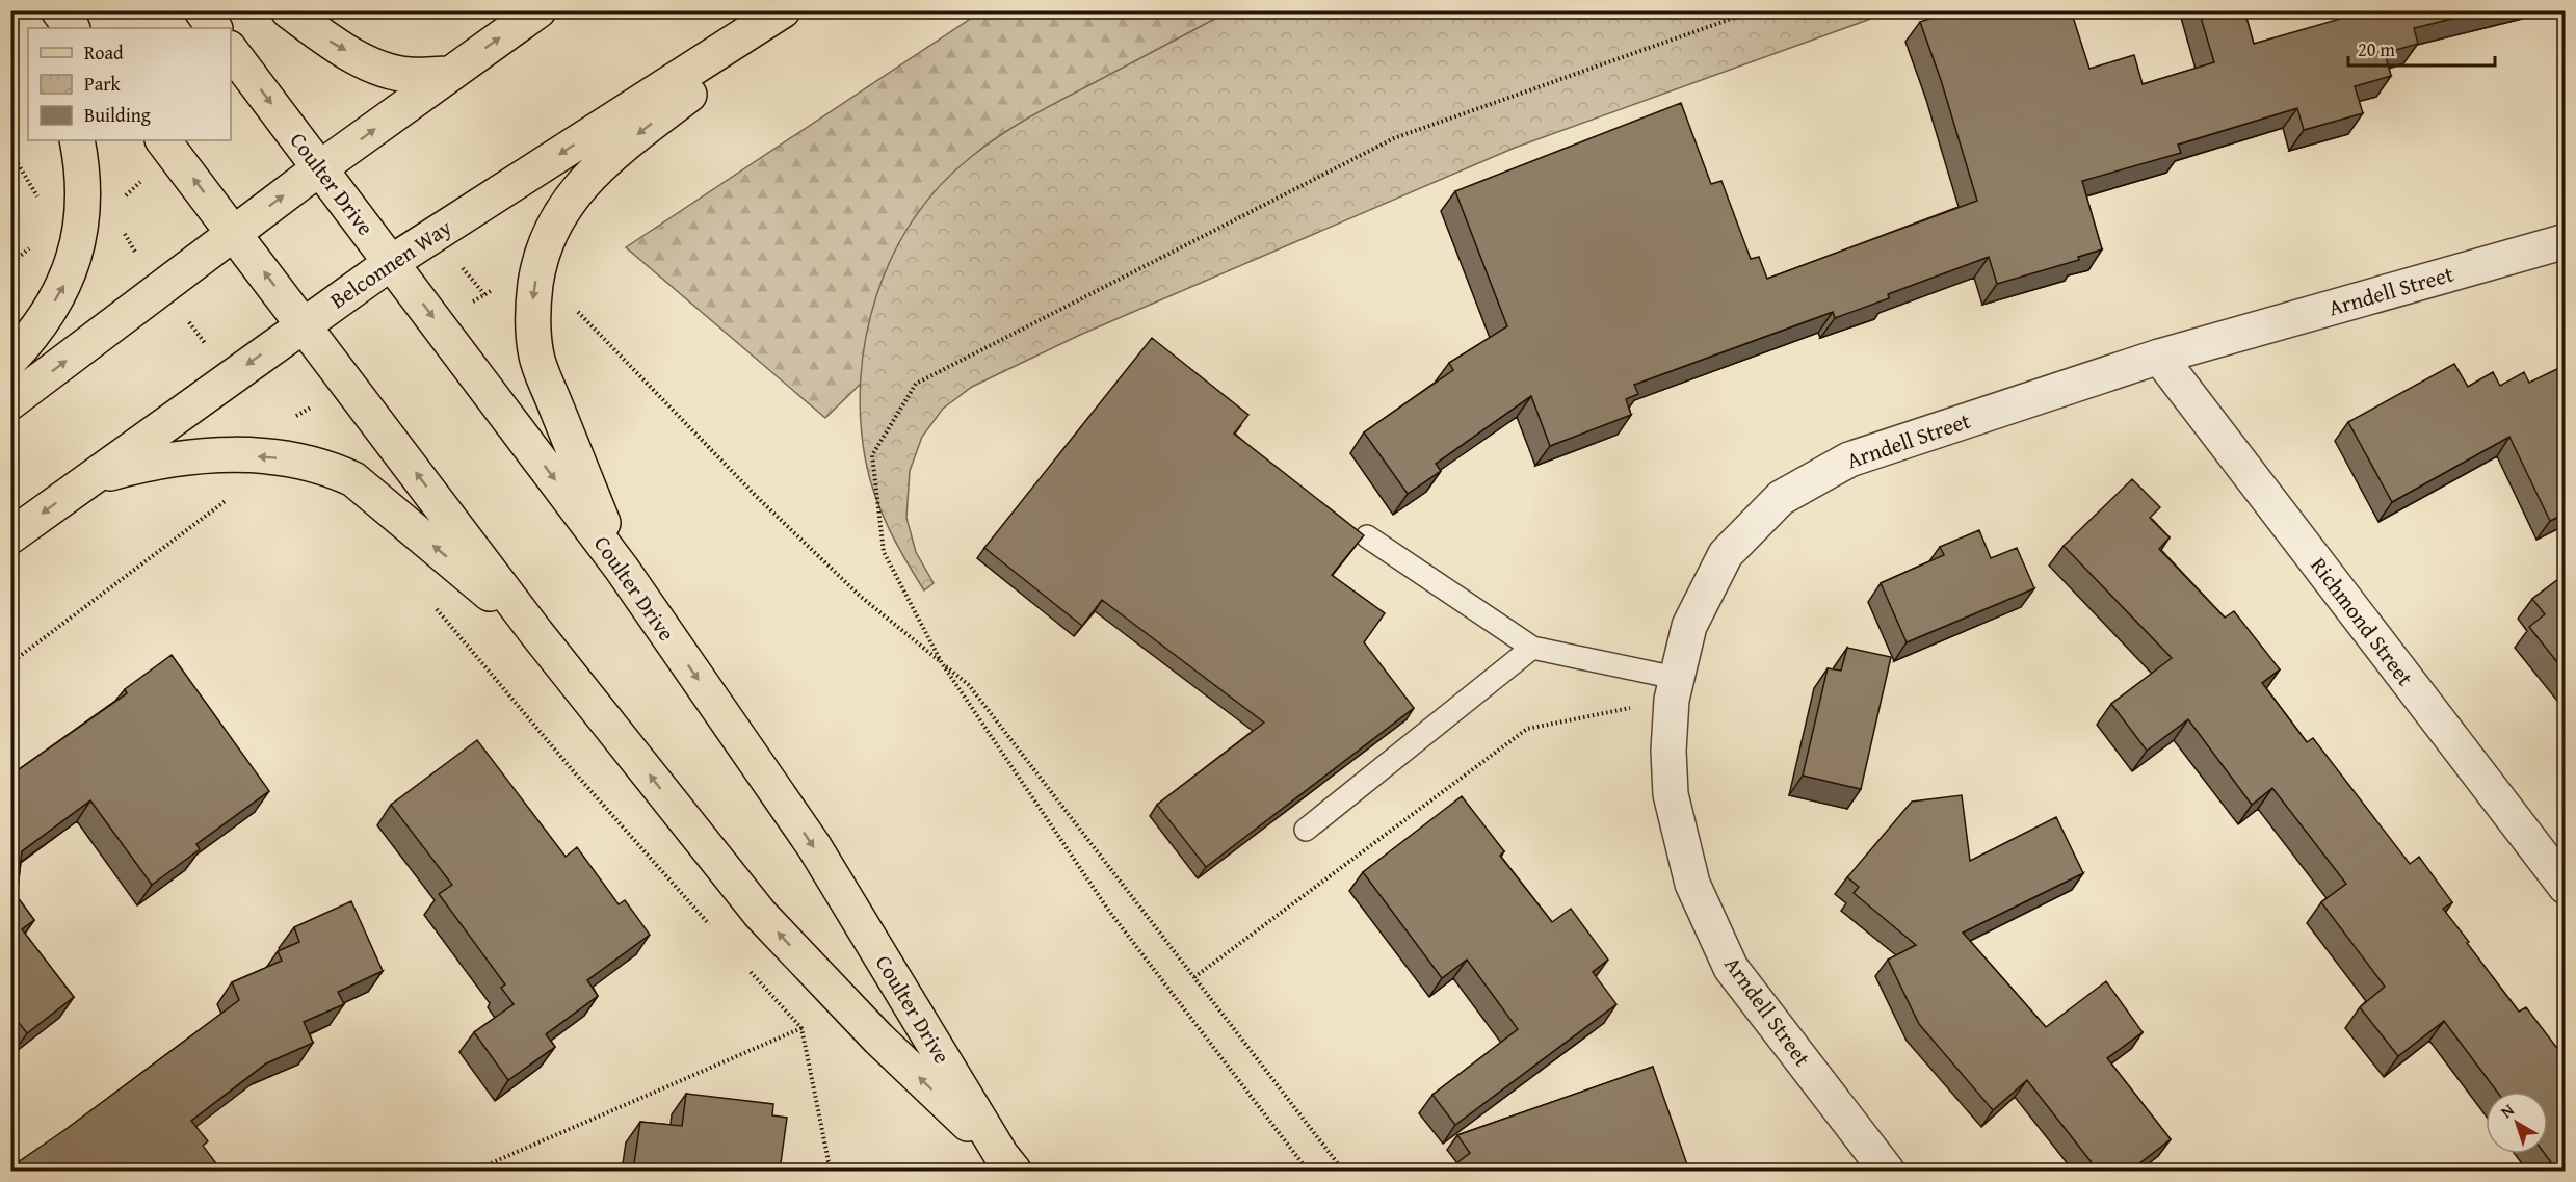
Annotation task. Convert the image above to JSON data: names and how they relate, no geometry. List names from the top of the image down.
{
  "streets": {
    "main road": ["Coulter Drive", "Belconnen Way"],
    "street": ["Arndell Street", "Richmond Street"]
  },
  "crossings": [
    ["Coulter Drive", "Belconnen Way"],
    ["Arndell Street", "Richmond Street"]
  ],
  "legend": ["Road", "Park", "Building"],
  "scale_bar": "20 m",
  "north": "top left"
}
